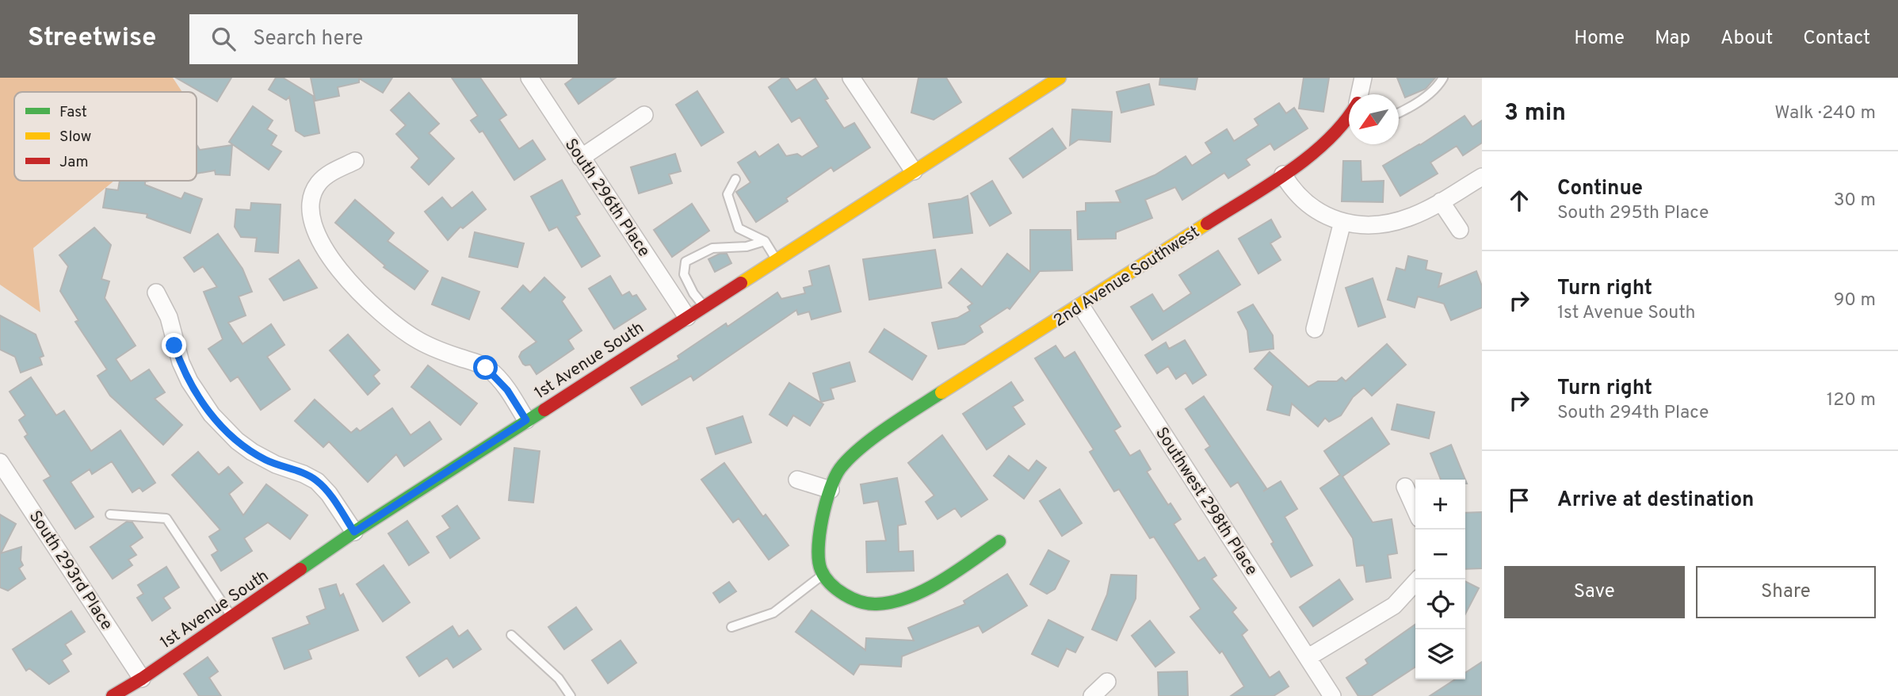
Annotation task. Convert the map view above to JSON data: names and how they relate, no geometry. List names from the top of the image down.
{
  "streets": {
    "street": [
      "South 296th Place",
      "2nd Avenue Southwest",
      "1st Avenue South",
      "Southwest 298th Place",
      "South 293rd Place"
    ]
  },
  "crossings": [
    ["South 296th Place", "1st Avenue South"],
    ["2nd Avenue Southwest", "Southwest 298th Place"],
    ["1st Avenue South", "South 293rd Place"]
  ],
  "legend": ["Fast", "Slow", "Jam"],
  "north": "bottom left",
  "page": {
    "header": "Streetwise",
    "search": "Search here",
    "nav": [
      "Home",
      "Map",
      "About",
      "Contact"
    ],
    "heading": ["3 min", "Walk · 240 m"],
    "list": [
      ["Continue", "South 295th Place", "30 m"],
      ["Turn right", "1st Avenue South", "90 m"],
      ["Turn right", "South 294th Place", "120 m"],
      "Arrive at destination"
    ],
    "map_buttons": ["+", "−"],
    "buttons": ["Save", "Share"]
  }
}
